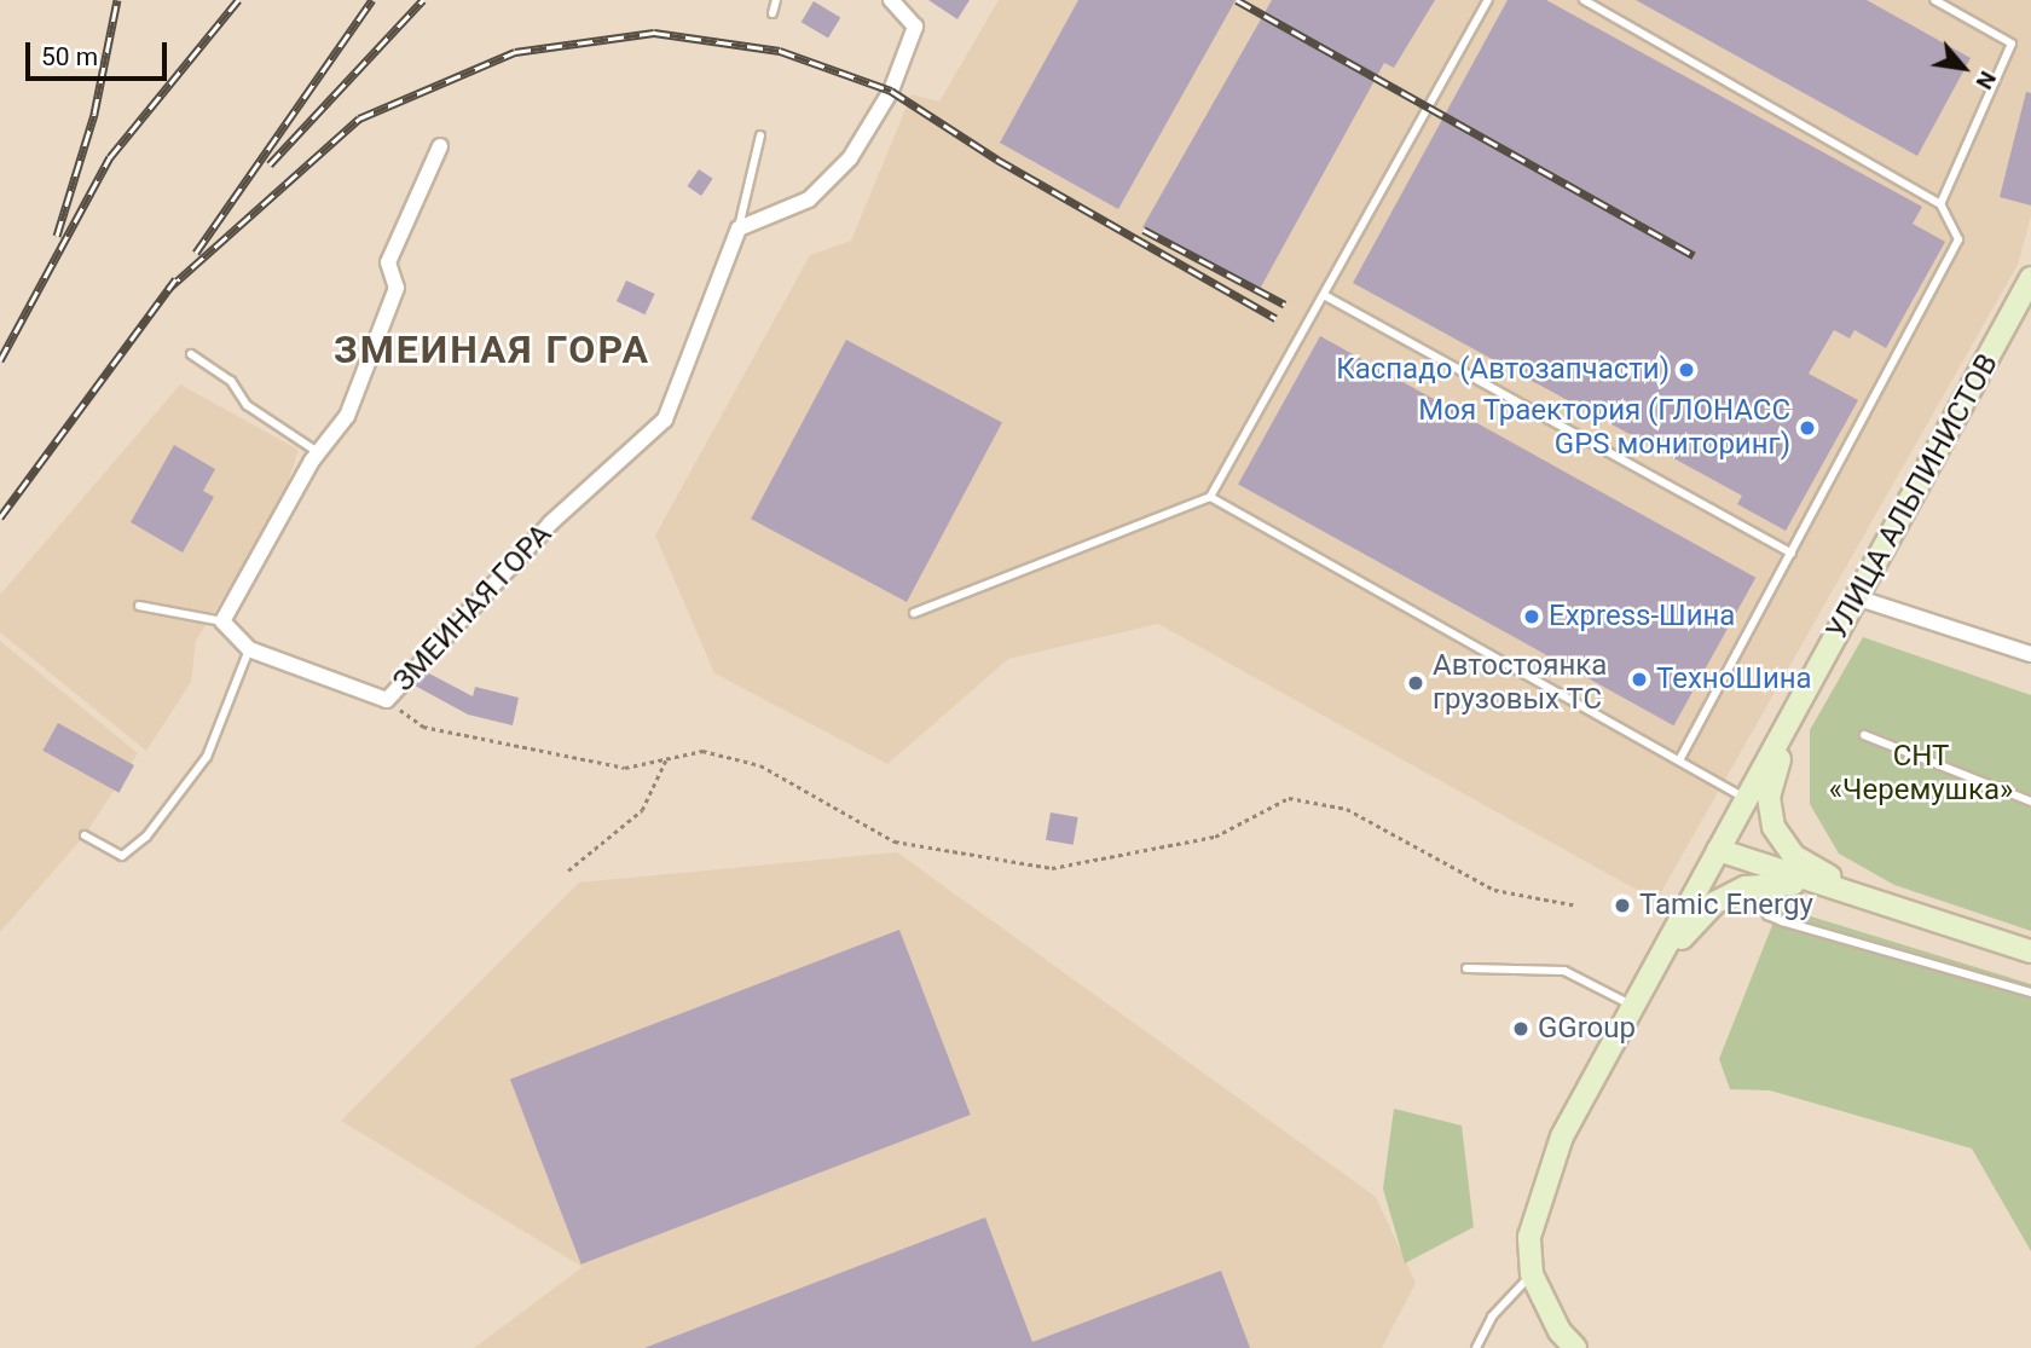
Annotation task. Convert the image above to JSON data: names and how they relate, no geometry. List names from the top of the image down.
{
  "streets": {
    "main road": ["УЛИЦА АЛЬПИНИСТОВ"],
    "street": ["ЗМЕИНАЯ ГОРА"]
  },
  "districts": ["ЗМЕИНАЯ ГОРА"],
  "parks": ["СНТ «Черемушка»"],
  "places": [
    "Каспадо (Автозапчасти)",
    "Моя Траектория (ГЛОНАСС GPS мониторинг)",
    "Express-Шина",
    "ТехноШина",
    "Автостоянка грузовых ТС",
    "Tamic Energy",
    "GGroup"
  ],
  "scale_bar": "50 m",
  "north": "bottom right"
}
